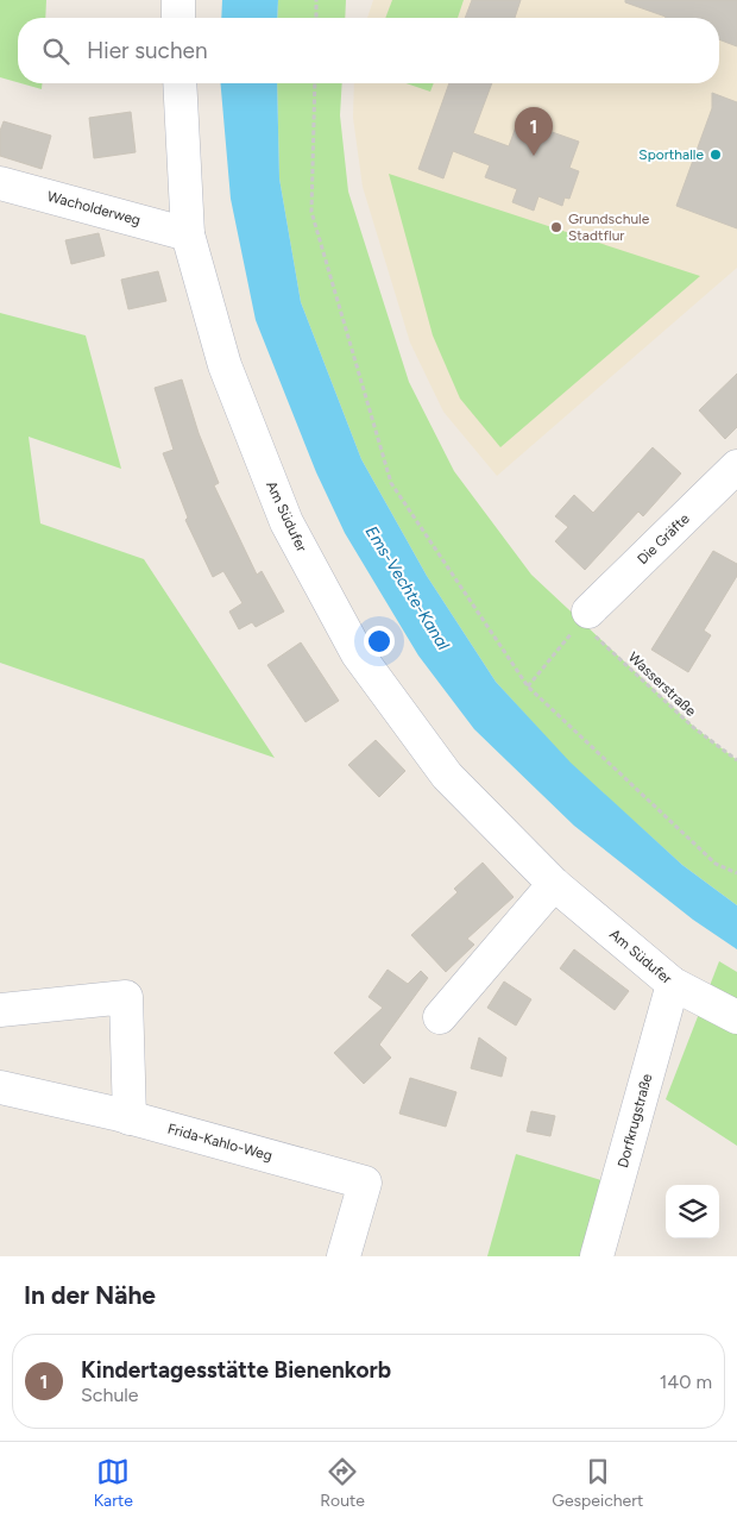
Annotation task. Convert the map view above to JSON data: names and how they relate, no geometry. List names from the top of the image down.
{
  "streets": {
    "street": [
      "Wacholderweg",
      "Am Südufer",
      "Die Gräfte",
      "Dorfkrugstraße",
      "Frida-Kahlo-Weg"
    ],
    "path": ["Wasserstraße"]
  },
  "crossings": [
    ["Wacholderweg", "Am Südufer"],
    ["Am Südufer", "Dorfkrugstraße"],
    ["Die Gräfte", "Wasserstraße"]
  ],
  "water": ["Ems-Vechte-Kanal"],
  "places": ["Sporthalle", "Grundschule Stadtflur"],
  "page": {
    "search": "Hier suchen",
    "pins": "1",
    "heading": "In der Nähe",
    "list": [
      {
        "mark": "1",
        "name": "Kindertagesstätte Bienenkorb",
        "note": "Schule",
        "value": "140 m"
      }
    ],
    "nav": ["Karte", "Route", "Gespeichert"]
  }
}
